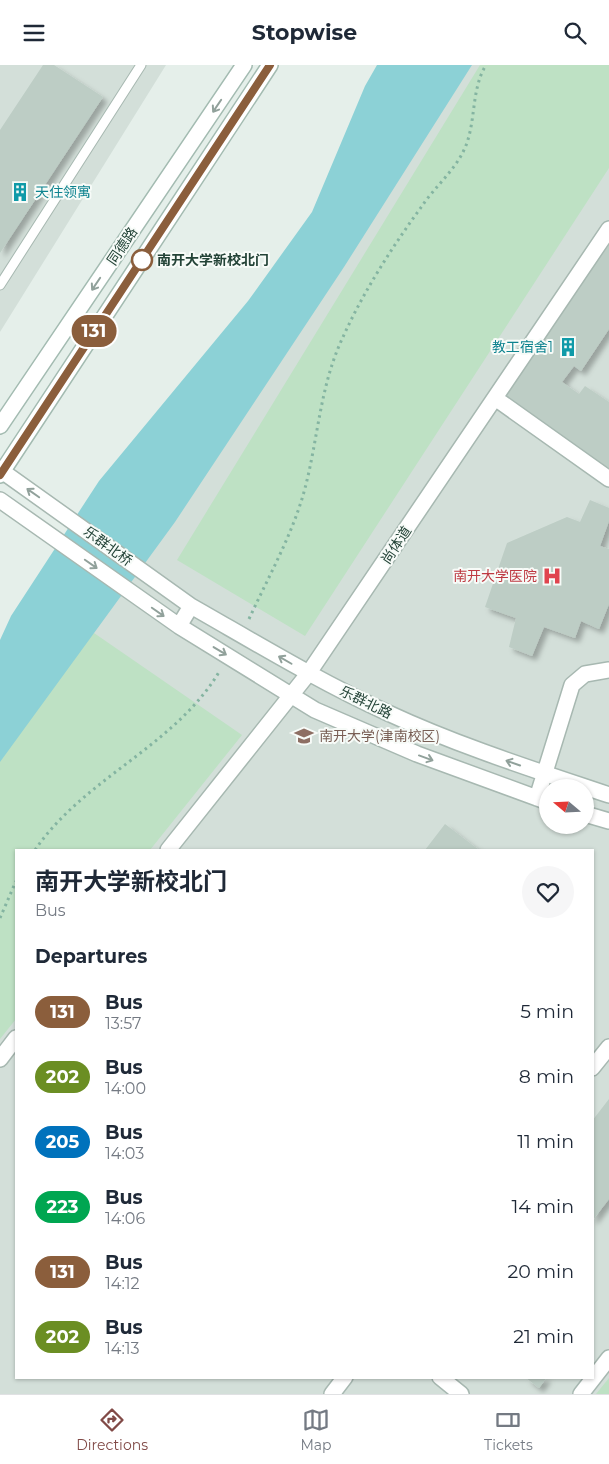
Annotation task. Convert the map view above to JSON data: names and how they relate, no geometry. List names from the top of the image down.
{
  "streets": {
    "street": [
      "同德路",
      "尚体道",
      "乐群北桥",
      "乐群北路"
    ]
  },
  "crossings": [
    ["同德路", "乐群北桥"],
    ["尚体道", "乐群北路"],
    ["乐群北桥", "乐群北路"]
  ],
  "places": {
    "building": ["天住领寓", "教工宿舍1"],
    "other": ["南开大学新校北门"],
    "hospital": ["南开大学医院"],
    "school or university": ["南开大学(津南校区)"]
  },
  "lines": ["bus line 131"],
  "north": "left",
  "page": {
    "header": "Stopwise",
    "on_map": "131",
    "heading": [
      ["南开大学新校北门", "Bus"],
      "Departures"
    ],
    "list": [
      {
        "mark": "131",
        "name": "Bus",
        "note": "13:57",
        "value": "5 min"
      },
      {
        "mark": "202",
        "name": "Bus",
        "note": "14:00",
        "value": "8 min"
      },
      {
        "mark": "205",
        "name": "Bus",
        "note": "14:03",
        "value": "11 min"
      },
      {
        "mark": "223",
        "name": "Bus",
        "note": "14:06",
        "value": "14 min"
      },
      {
        "mark": "131",
        "name": "Bus",
        "note": "14:12",
        "value": "20 min"
      },
      {
        "mark": "202",
        "name": "Bus",
        "note": "14:13",
        "value": "21 min"
      }
    ],
    "tabs": ["Directions", "Map", "Tickets"]
  }
}
